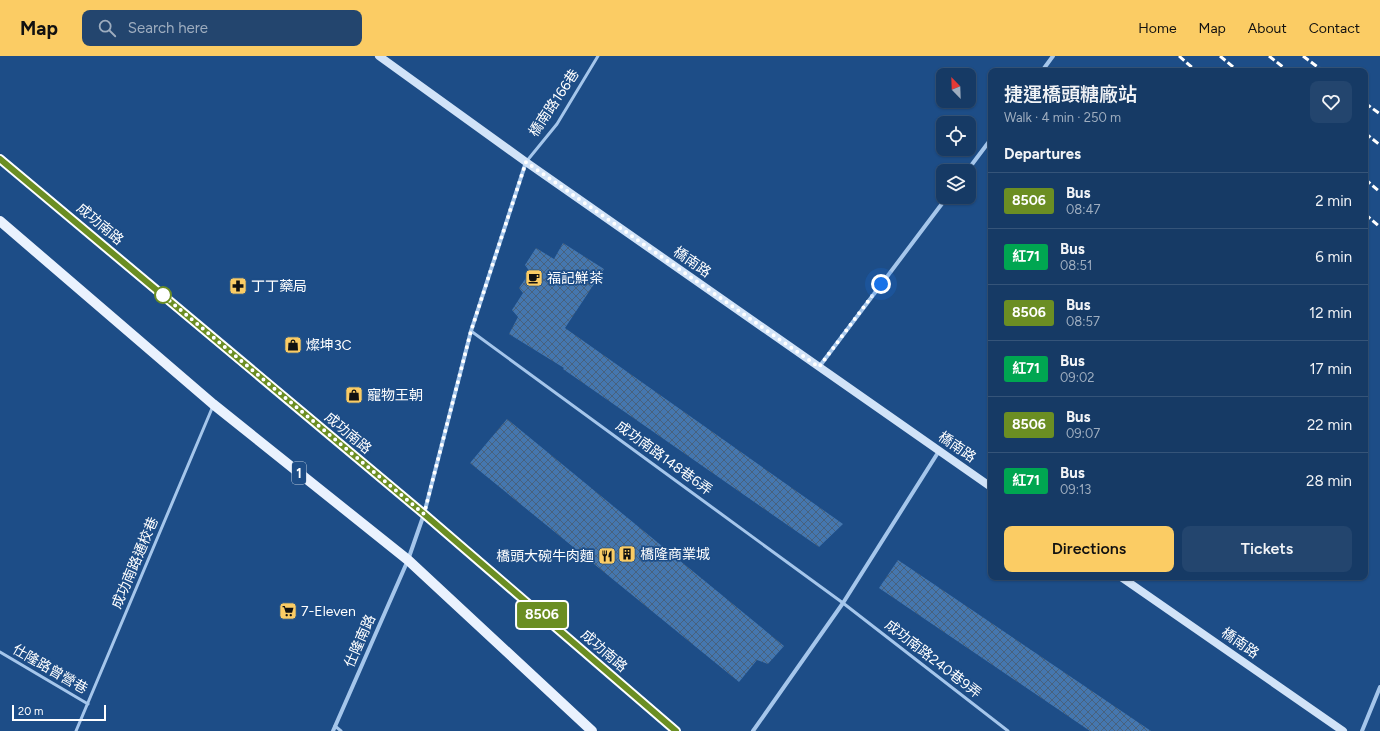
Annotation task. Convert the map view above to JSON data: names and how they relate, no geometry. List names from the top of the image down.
{
  "streets": {
    "main road": ["成功南路", "1"],
    "street": ["橋南路", "仕隆南路"],
    "lane": [
      "橋南路166巷",
      "成功南路148巷6弄",
      "成功南路通校巷",
      "成功南路240巷9弄",
      "仕隆路曾營巷"
    ]
  },
  "crossings": [
    ["橋南路166巷", "橋南路"],
    ["橋南路166巷", "仕隆南路"],
    ["成功南路", "仕隆南路"],
    ["橋南路", "仕隆南路"],
    ["成功南路148巷6弄", "仕隆南路"],
    ["成功南路148巷6弄", "成功南路240巷9弄"],
    ["1", "成功南路通校巷"],
    ["1", "仕隆南路"],
    ["成功南路通校巷", "仕隆路曾營巷"]
  ],
  "places": {
    "cafe": ["福記鮮茶"],
    "pharmacy": ["丁丁藥局"],
    "shop": ["燦坤3C", "寵物王朝"],
    "building": ["橋隆商業城"],
    "restaurant": ["橋頭大碗牛肉麵"],
    "supermarket": ["7-Eleven"]
  },
  "lines": ["bus line 8506"],
  "scale_bar": "20 m",
  "north": "top left",
  "page": {
    "header": "Map",
    "search": "Search here",
    "nav": [
      "Home",
      "Map",
      "About",
      "Contact"
    ],
    "on_map": "8506",
    "heading": [
      ["捷運橋頭糖廠站", "Walk · 4 min · 250 m"],
      "Departures"
    ],
    "list": [
      {
        "mark": "8506",
        "name": "Bus",
        "note": "08:47",
        "value": "2 min"
      },
      {
        "mark": "紅71",
        "name": "Bus",
        "note": "08:51",
        "value": "6 min"
      },
      {
        "mark": "8506",
        "name": "Bus",
        "note": "08:57",
        "value": "12 min"
      },
      {
        "mark": "紅71",
        "name": "Bus",
        "note": "09:02",
        "value": "17 min"
      },
      {
        "mark": "8506",
        "name": "Bus",
        "note": "09:07",
        "value": "22 min"
      },
      {
        "mark": "紅71",
        "name": "Bus",
        "note": "09:13",
        "value": "28 min"
      }
    ],
    "buttons": ["Directions", "Tickets"],
    "scale": "20 m"
  }
}
